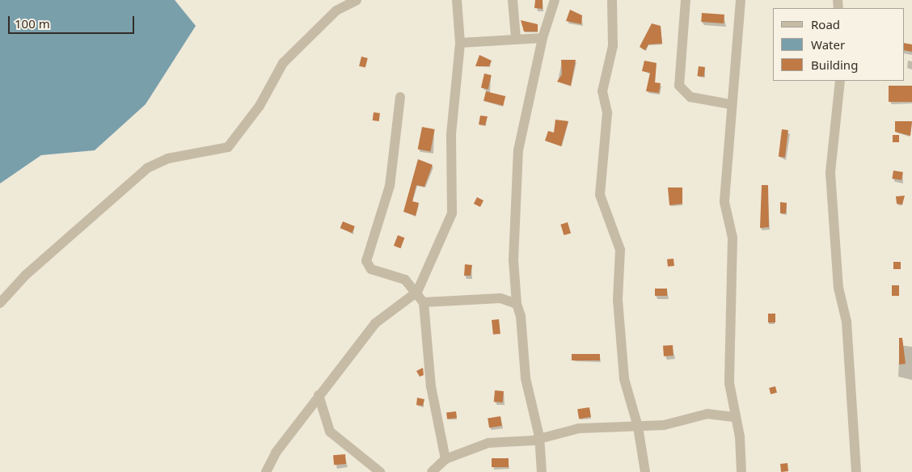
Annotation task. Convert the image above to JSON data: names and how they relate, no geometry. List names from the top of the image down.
{
  "legend": ["Road", "Water", "Building"],
  "scale_bar": "100 m"
}
